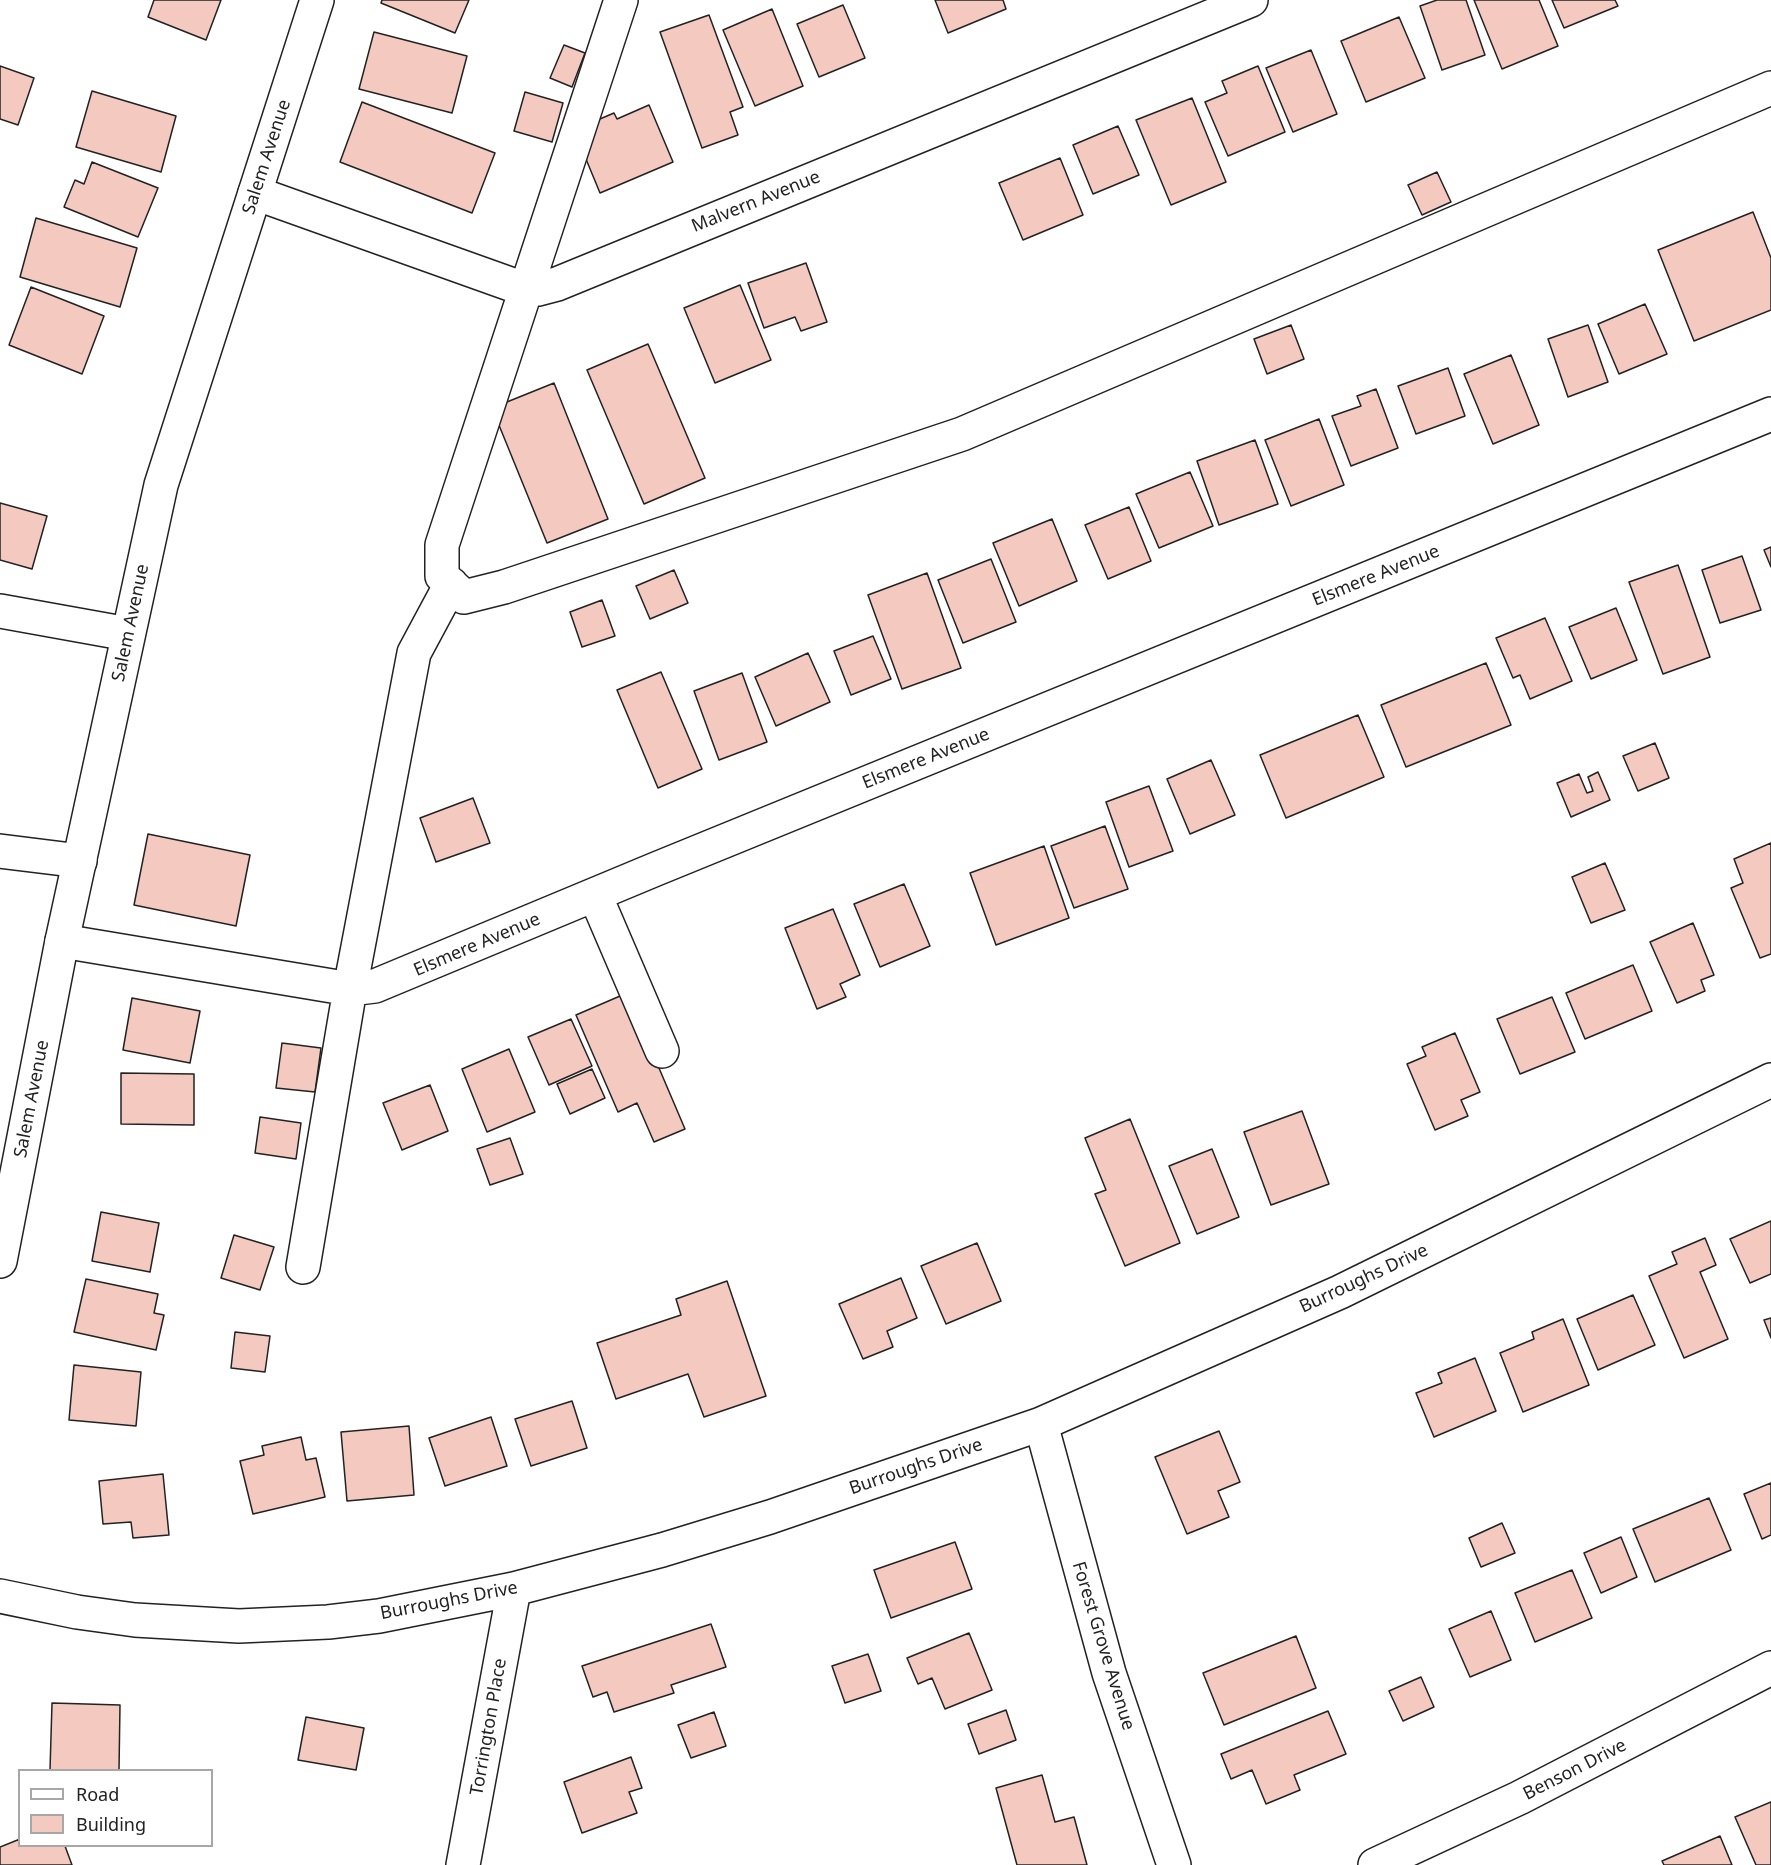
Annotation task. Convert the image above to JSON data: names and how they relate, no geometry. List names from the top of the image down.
{
  "streets": {
    "street": [
      "Salem Avenue",
      "Malvern Avenue",
      "Elsmere Avenue",
      "Burroughs Drive",
      "Forest Grove Avenue",
      "Torrington Place",
      "Benson Drive"
    ]
  },
  "crossings": [
    ["Salem Avenue", "Malvern Avenue"],
    ["Salem Avenue", "Elsmere Avenue"],
    ["Burroughs Drive", "Forest Grove Avenue"],
    ["Burroughs Drive", "Torrington Place"]
  ],
  "legend": ["Road", "Building"]
}
